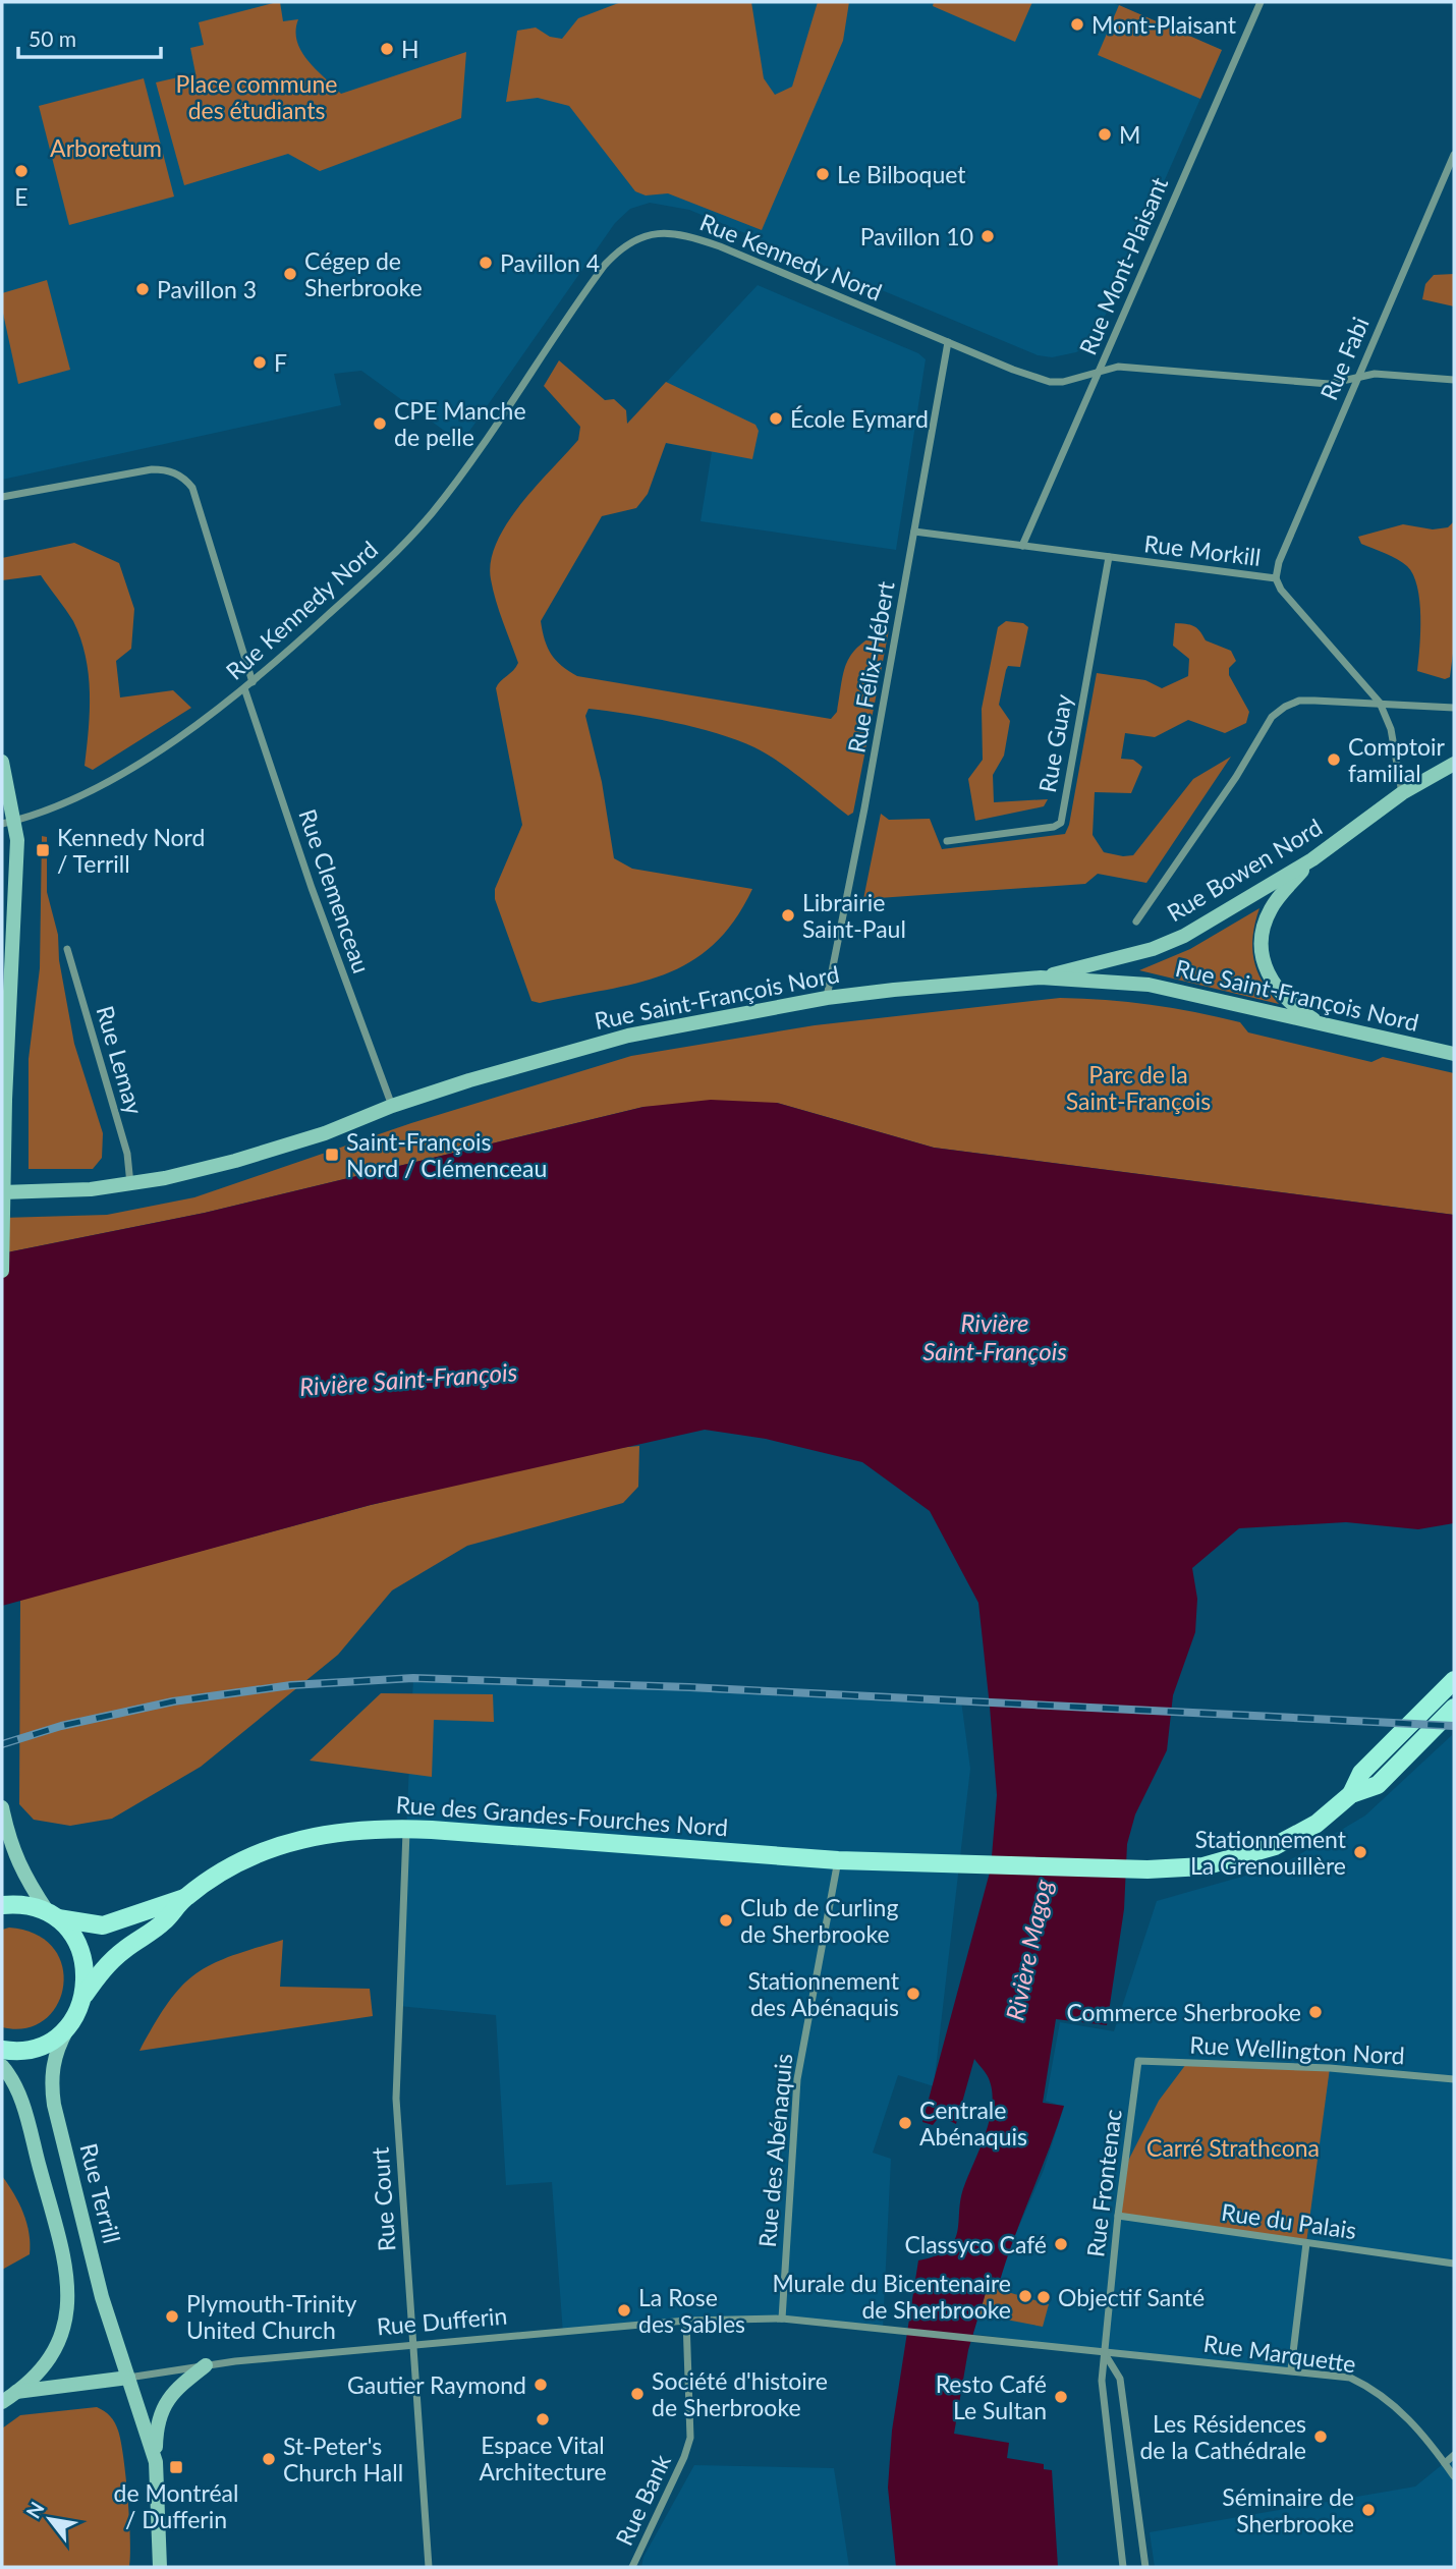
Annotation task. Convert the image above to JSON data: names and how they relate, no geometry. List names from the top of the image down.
{
  "streets": {
    "main road": ["Rue des Grandes-Fourches Nord"],
    "street": [
      "Rue Kennedy Nord",
      "Rue Mont-Plaisant",
      "Rue Fabi",
      "Rue Morkill",
      "Rue Félix-Hébert",
      "Rue Guay",
      "Rue Bowen Nord",
      "Rue Clemenceau",
      "Rue Saint-François Nord",
      "Rue Lemay",
      "Rue Wellington Nord",
      "Rue des Abénaquis",
      "Rue Frontenac",
      "Rue Terrill",
      "Rue Court",
      "Rue du Palais",
      "Rue Dufferin",
      "Rue Marquette",
      "Rue Bank"
    ]
  },
  "crossings": [
    ["Rue Kennedy Nord", "Rue Mont-Plaisant"],
    ["Rue Kennedy Nord", "Rue Fabi"],
    ["Rue Kennedy Nord", "Rue Félix-Hébert"],
    ["Rue Kennedy Nord", "Rue Clemenceau"],
    ["Rue Mont-Plaisant", "Rue Morkill"],
    ["Rue Fabi", "Rue Morkill"],
    ["Rue Morkill", "Rue Félix-Hébert"],
    ["Rue Morkill", "Rue Guay"],
    ["Rue Morkill", "Rue Bowen Nord"],
    ["Rue Félix-Hébert", "Rue Saint-François Nord"],
    ["Rue Bowen Nord", "Rue Saint-François Nord"],
    ["Rue Clemenceau", "Rue Saint-François Nord"],
    ["Rue Saint-François Nord", "Rue Lemay"],
    ["Rue des Grandes-Fourches Nord", "Rue des Abénaquis"],
    ["Rue des Grandes-Fourches Nord", "Rue Court"],
    ["Rue Wellington Nord", "Rue Frontenac"],
    ["Rue des Abénaquis", "Rue Dufferin"],
    ["Rue Frontenac", "Rue du Palais"],
    ["Rue Frontenac", "Rue Dufferin"],
    ["Rue Frontenac", "Rue Marquette"],
    ["Rue Terrill", "Rue Dufferin"],
    ["Rue Court", "Rue Dufferin"],
    ["Rue Dufferin", "Rue Marquette"],
    ["Rue Dufferin", "Rue Bank"]
  ],
  "water": ["Rivière Saint-François", "Rivière Magog"],
  "parks": [
    "Place commune des étudiants",
    "Arboretum",
    "Parc de la Saint-François",
    "Carré Strathcona"
  ],
  "places": {
    "other": [
      "Mont-Plaisant",
      "H",
      "M",
      "E",
      "Le Bilboquet",
      "Pavillon 10",
      "Pavillon 4",
      "Cégep de Sherbrooke",
      "Pavillon 3",
      "F",
      "École Eymard",
      "CPE Manche de pelle",
      "Comptoir familial",
      "Librairie Saint-Paul",
      "Stationnement La Grenouillère",
      "Club de Curling de Sherbrooke",
      "Stationnement des Abénaquis",
      "Commerce Sherbrooke",
      "Centrale Abénaquis",
      "Classyco Café",
      "Murale du Bicentenaire de Sherbrooke",
      "Objectif Santé",
      "La Rose des Sables",
      "Plymouth-Trinity United Church",
      "Gautier Raymond",
      "Société d'histoire de Sherbrooke",
      "Resto Café Le Sultan",
      "Espace Vital Architecture",
      "Les Résidences de la Cathédrale",
      "St-Peter's Church Hall",
      "Séminaire de Sherbrooke"
    ],
    "transit": ["Kennedy Nord / Terrill", "Saint-François Nord / Clémenceau", "de Montréal / Dufferin"]
  },
  "scale_bar": "50 m",
  "north": "top left"
}
